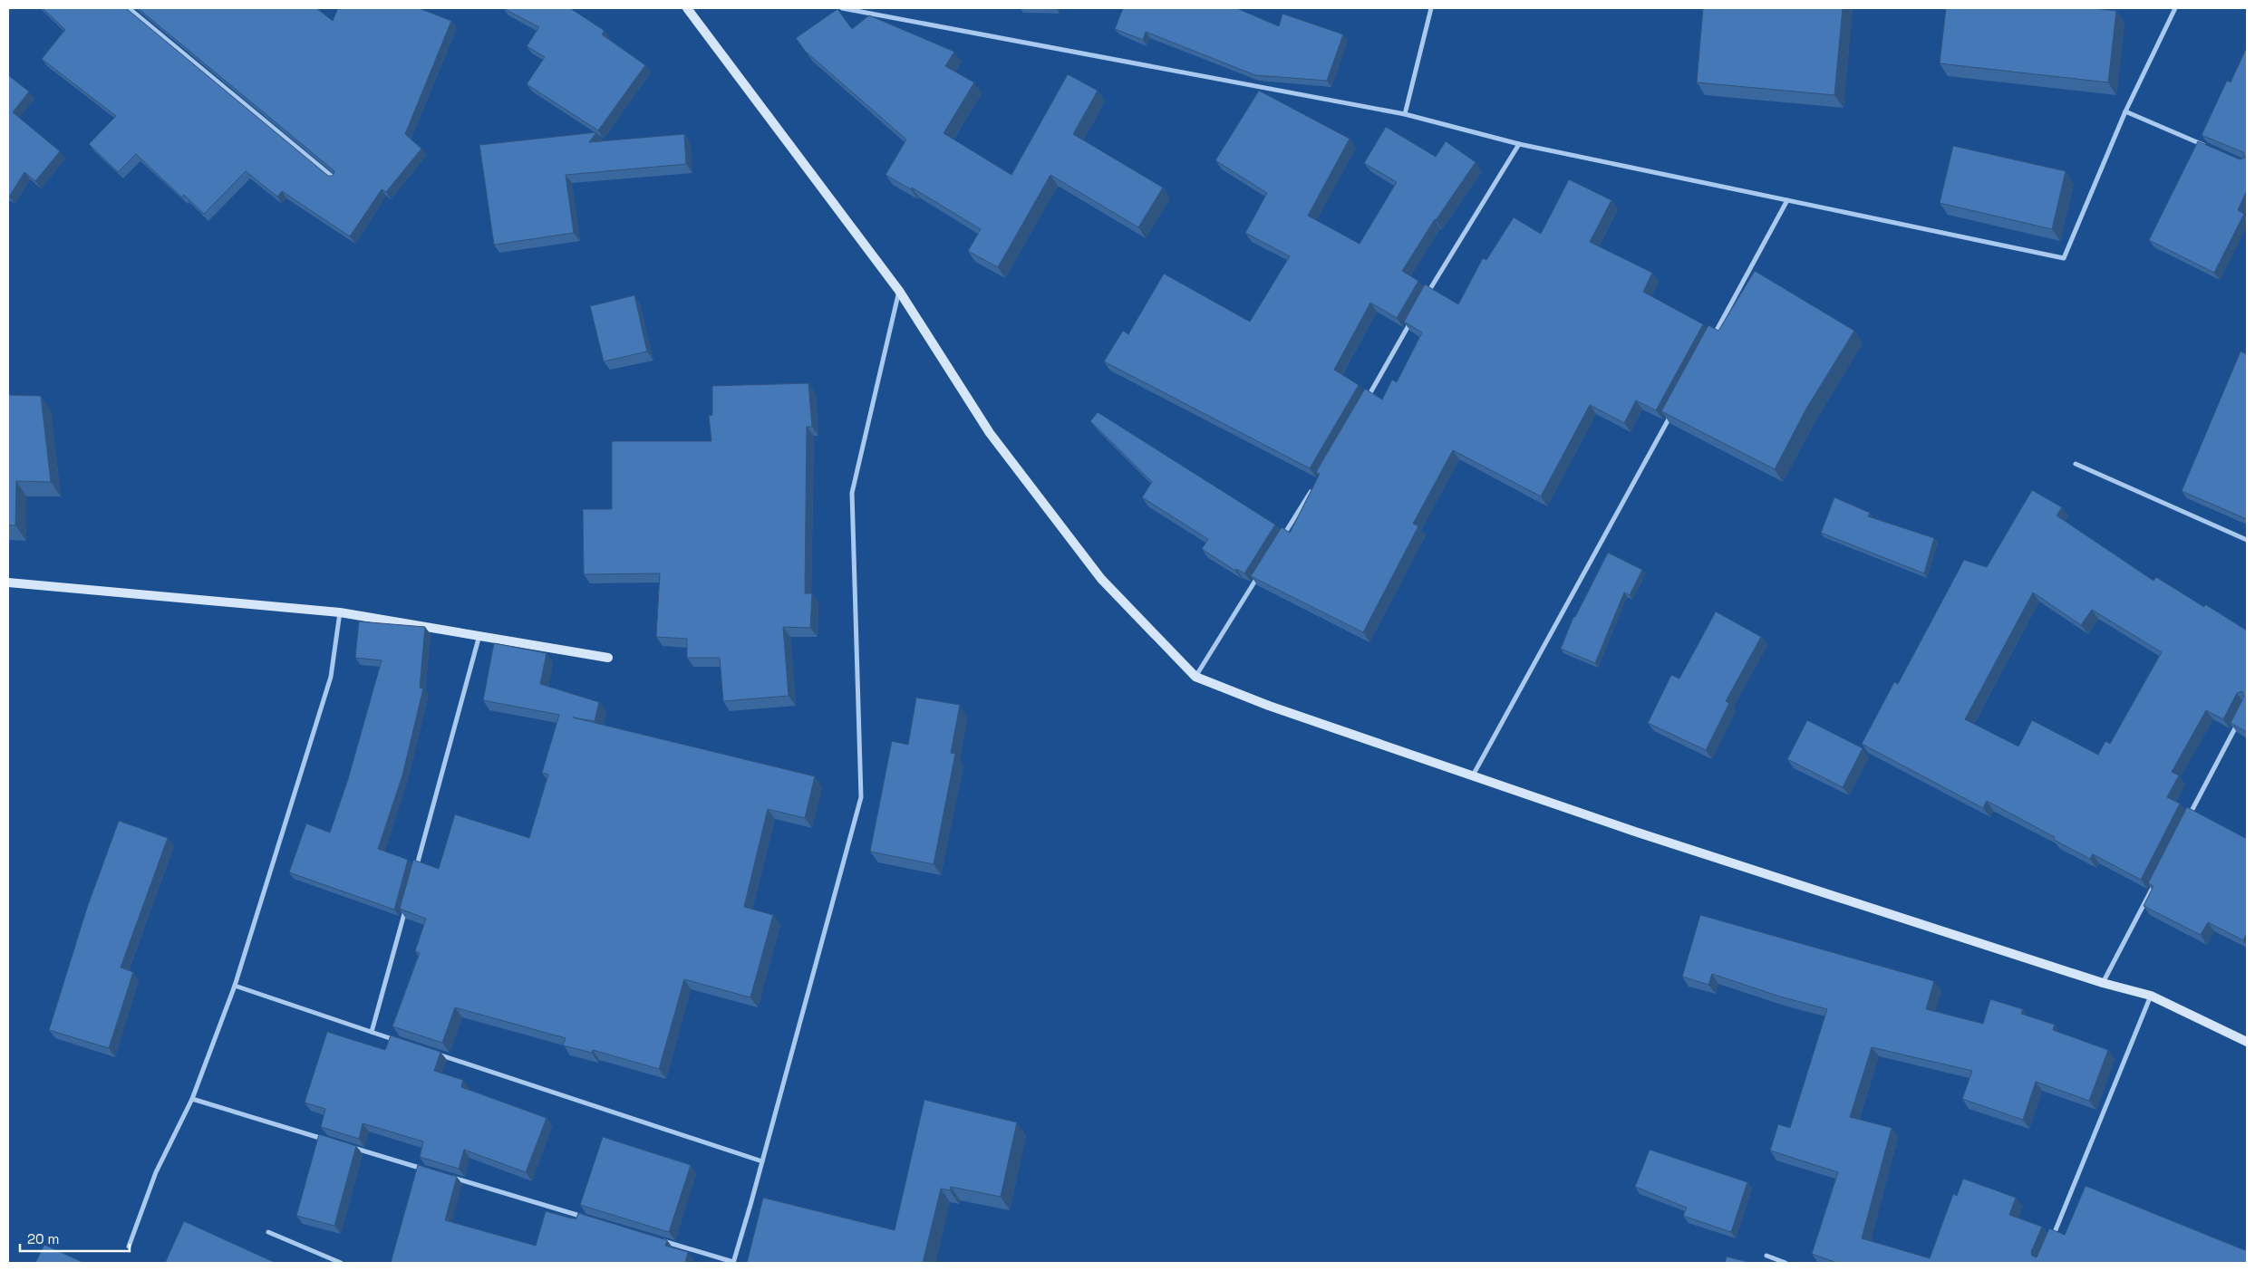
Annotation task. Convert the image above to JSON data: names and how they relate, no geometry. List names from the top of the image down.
{
  "scale_bar": "20 m"
}
